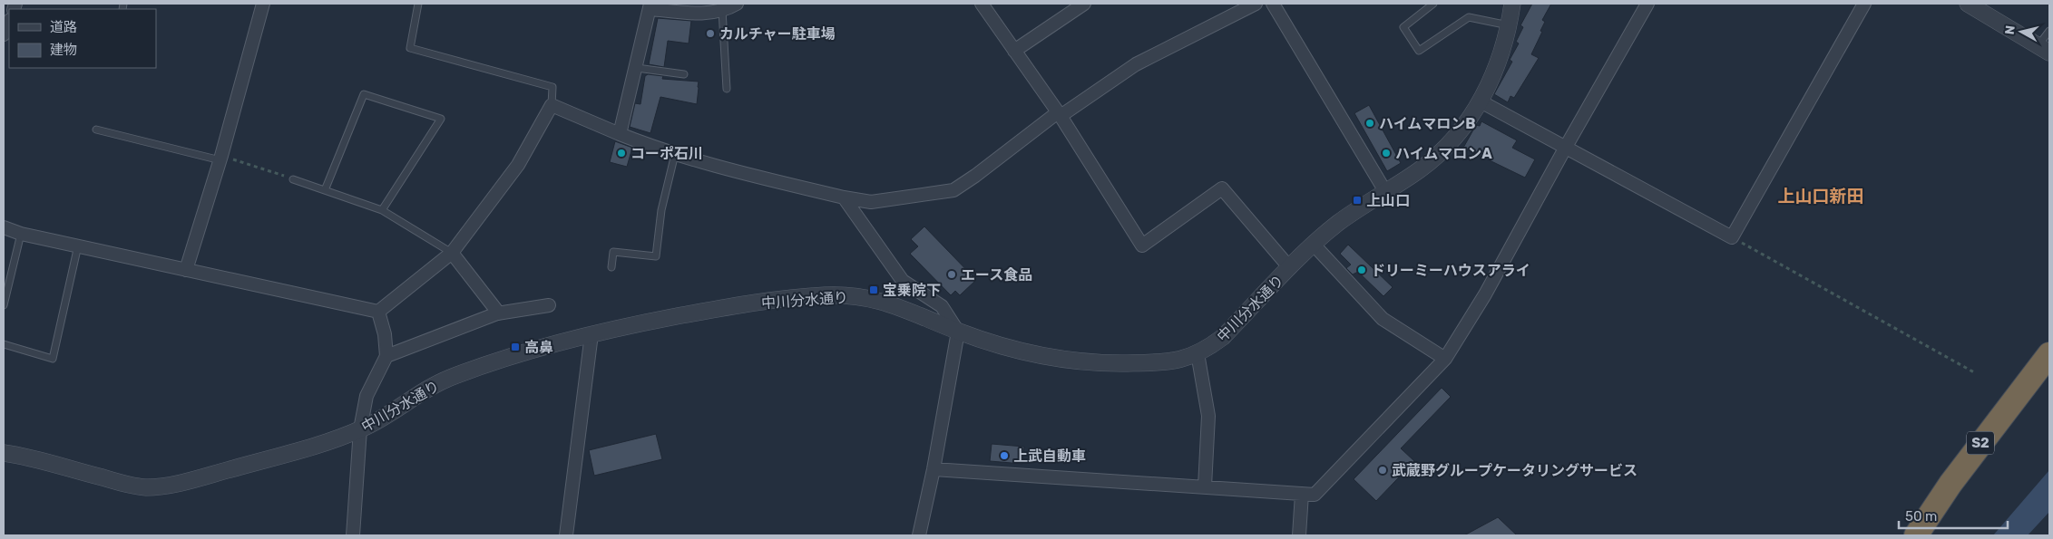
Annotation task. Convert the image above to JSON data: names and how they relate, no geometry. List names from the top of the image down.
{
  "streets": {
    "highway": ["S2"],
    "street": ["中川分水通り"]
  },
  "districts": ["上山口新田"],
  "places": {
    "other": [
      "カルチャー駐車場",
      "ハイムマロンB",
      "コーポ石川",
      "ハイムマロンA",
      "ドリーミーハウスアライ",
      "エース食品",
      "上武自動車",
      "武蔵野グループケータリングサービス"
    ],
    "transit": ["上山口", "宝乗院下", "高鼻"]
  },
  "legend": ["道路", "建物"],
  "scale_bar": "50 m",
  "north": "left"
}
